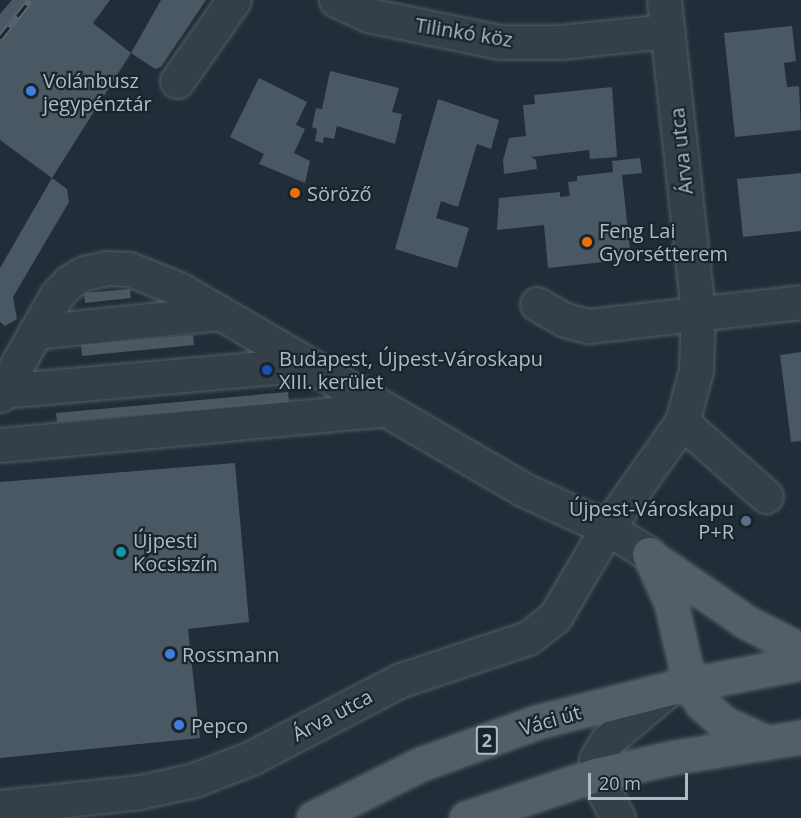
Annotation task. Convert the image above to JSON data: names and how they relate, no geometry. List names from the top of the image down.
{
  "streets": {
    "main road": ["Váci út", "2"],
    "street": ["Tilinkó köz", "Árva utca"]
  },
  "crossings": [
    ["Tilinkó köz", "Árva utca"]
  ],
  "places": [
    "Volánbusz jegypénztár",
    "Söröző",
    "Feng Lai Gyorsétterem",
    "Budapest, Újpest-Városkapu XIII. kerület",
    "Újpest-Városkapu P+R",
    "Újpesti Kocsiszín",
    "Rossmann",
    "Pepco"
  ],
  "scale_bar": "20 m"
}
